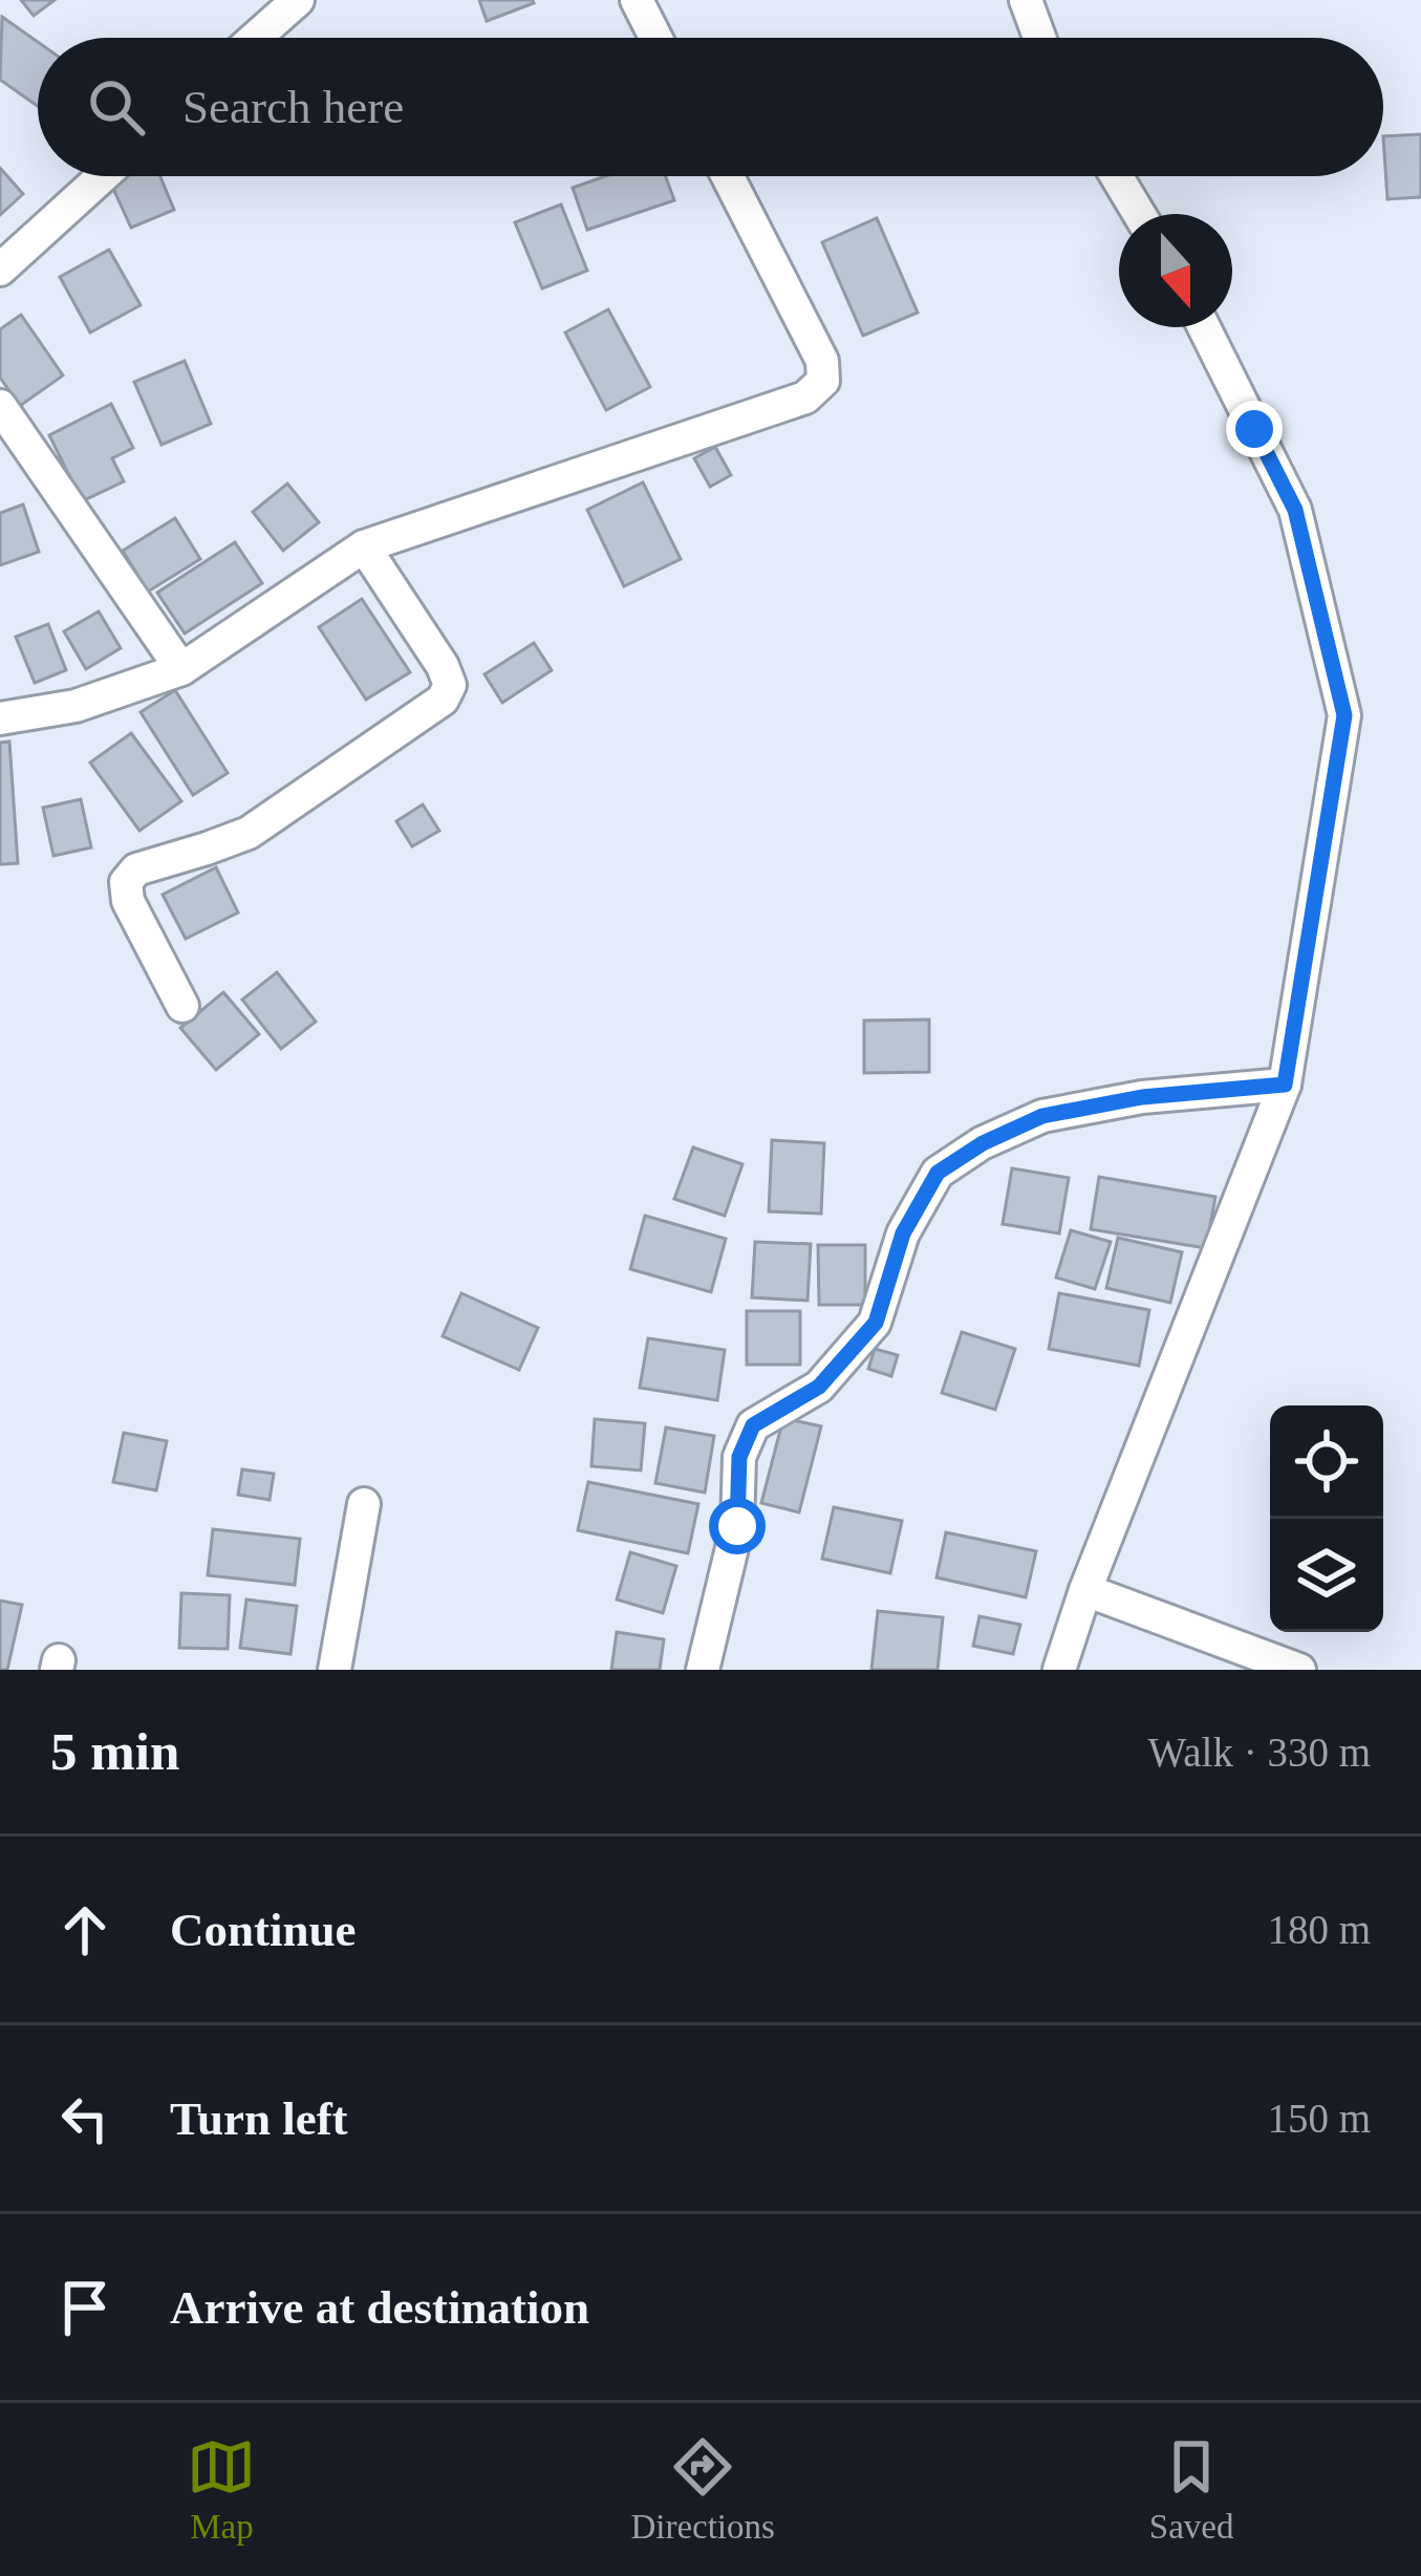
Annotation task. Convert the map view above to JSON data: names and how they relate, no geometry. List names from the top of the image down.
{
  "north": "bottom",
  "page": {
    "search": "Search here",
    "heading": ["5 min", "Walk · 330 m"],
    "list": [
      ["Continue", "180 m"],
      ["Turn left", "150 m"],
      "Arrive at destination"
    ],
    "nav": ["Map", "Directions", "Saved"]
  }
}
